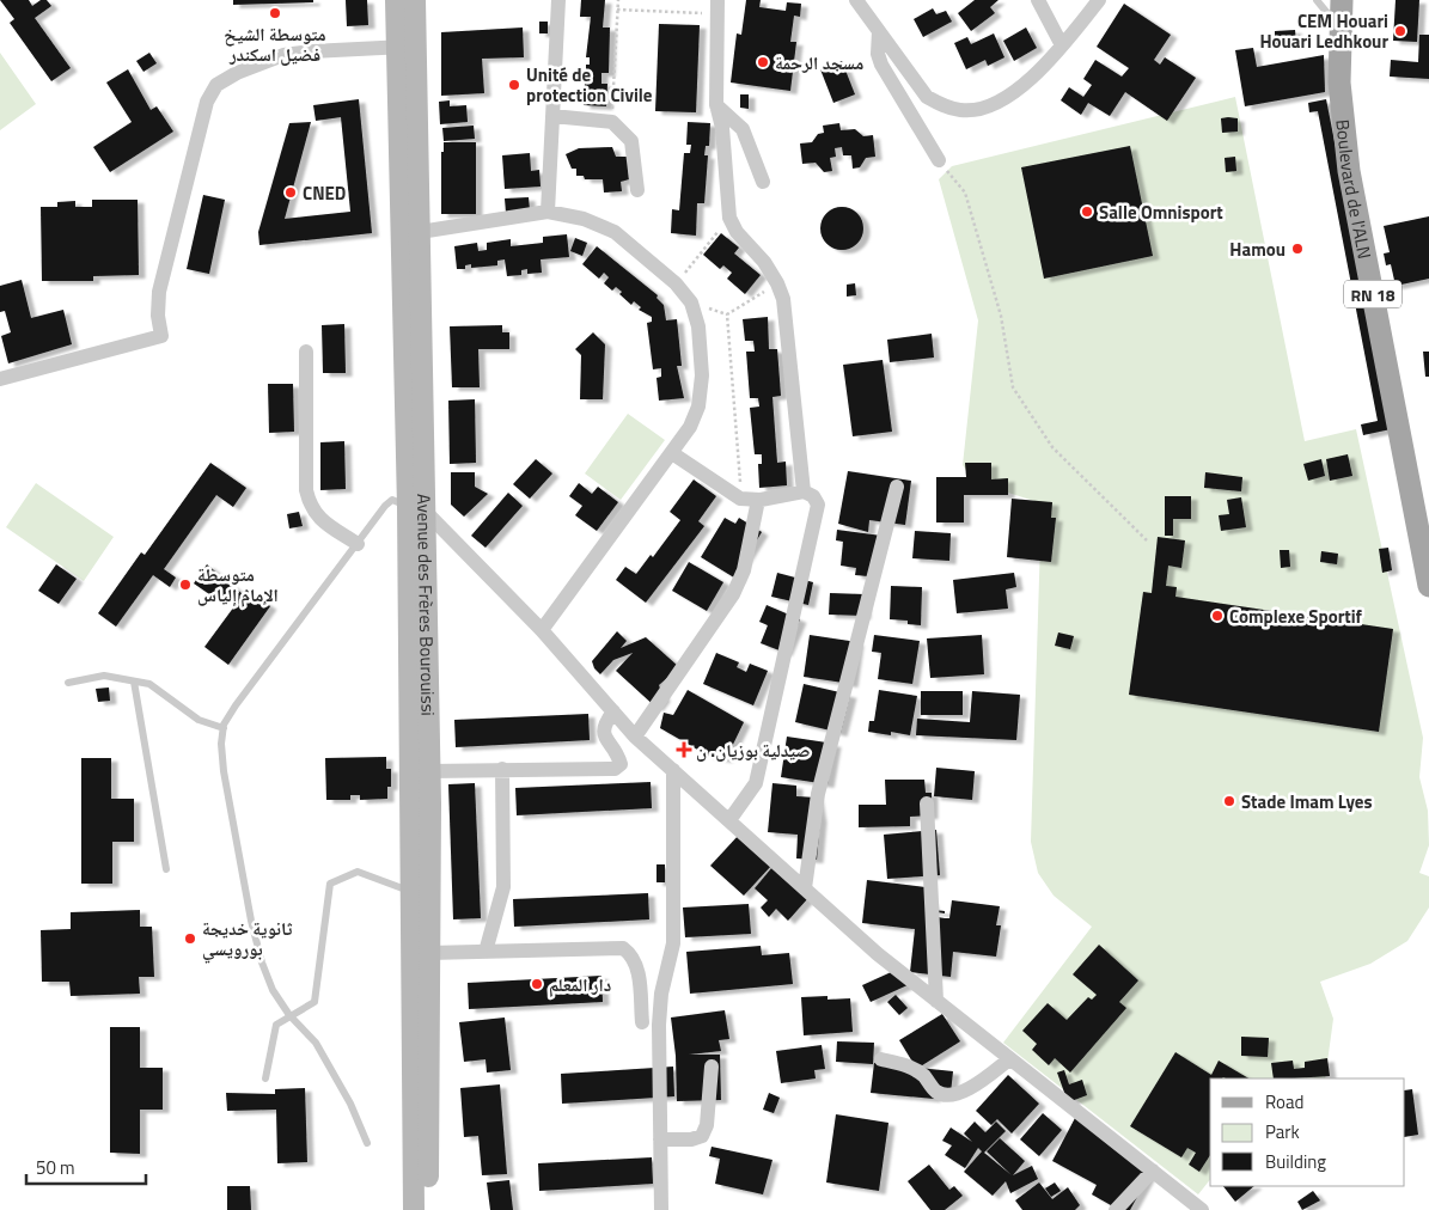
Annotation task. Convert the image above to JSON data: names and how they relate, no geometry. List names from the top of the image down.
{
  "streets": {
    "main road": ["Boulevard de l'ALN", "RN 18", "Avenue des Frères Bourouissi"]
  },
  "places": {
    "other": [
      "متوسطة الشيخ فضيل اسكندر",
      "CEM Houari Houari Ledhkour",
      "مسجد الرحمة",
      "Unité de protection Civile",
      "CNED",
      "Salle Omnisport",
      "Hamou",
      "متوسطة الإمام إلياس",
      "Complexe Sportif",
      "Stade Imam Lyes",
      "ثانوية خديجة بورويسي",
      "دار المعلم"
    ],
    "health": ["صيدلية بوزيان. ن"]
  },
  "legend": ["Road", "Park", "Building"],
  "scale_bar": "50 m"
}
